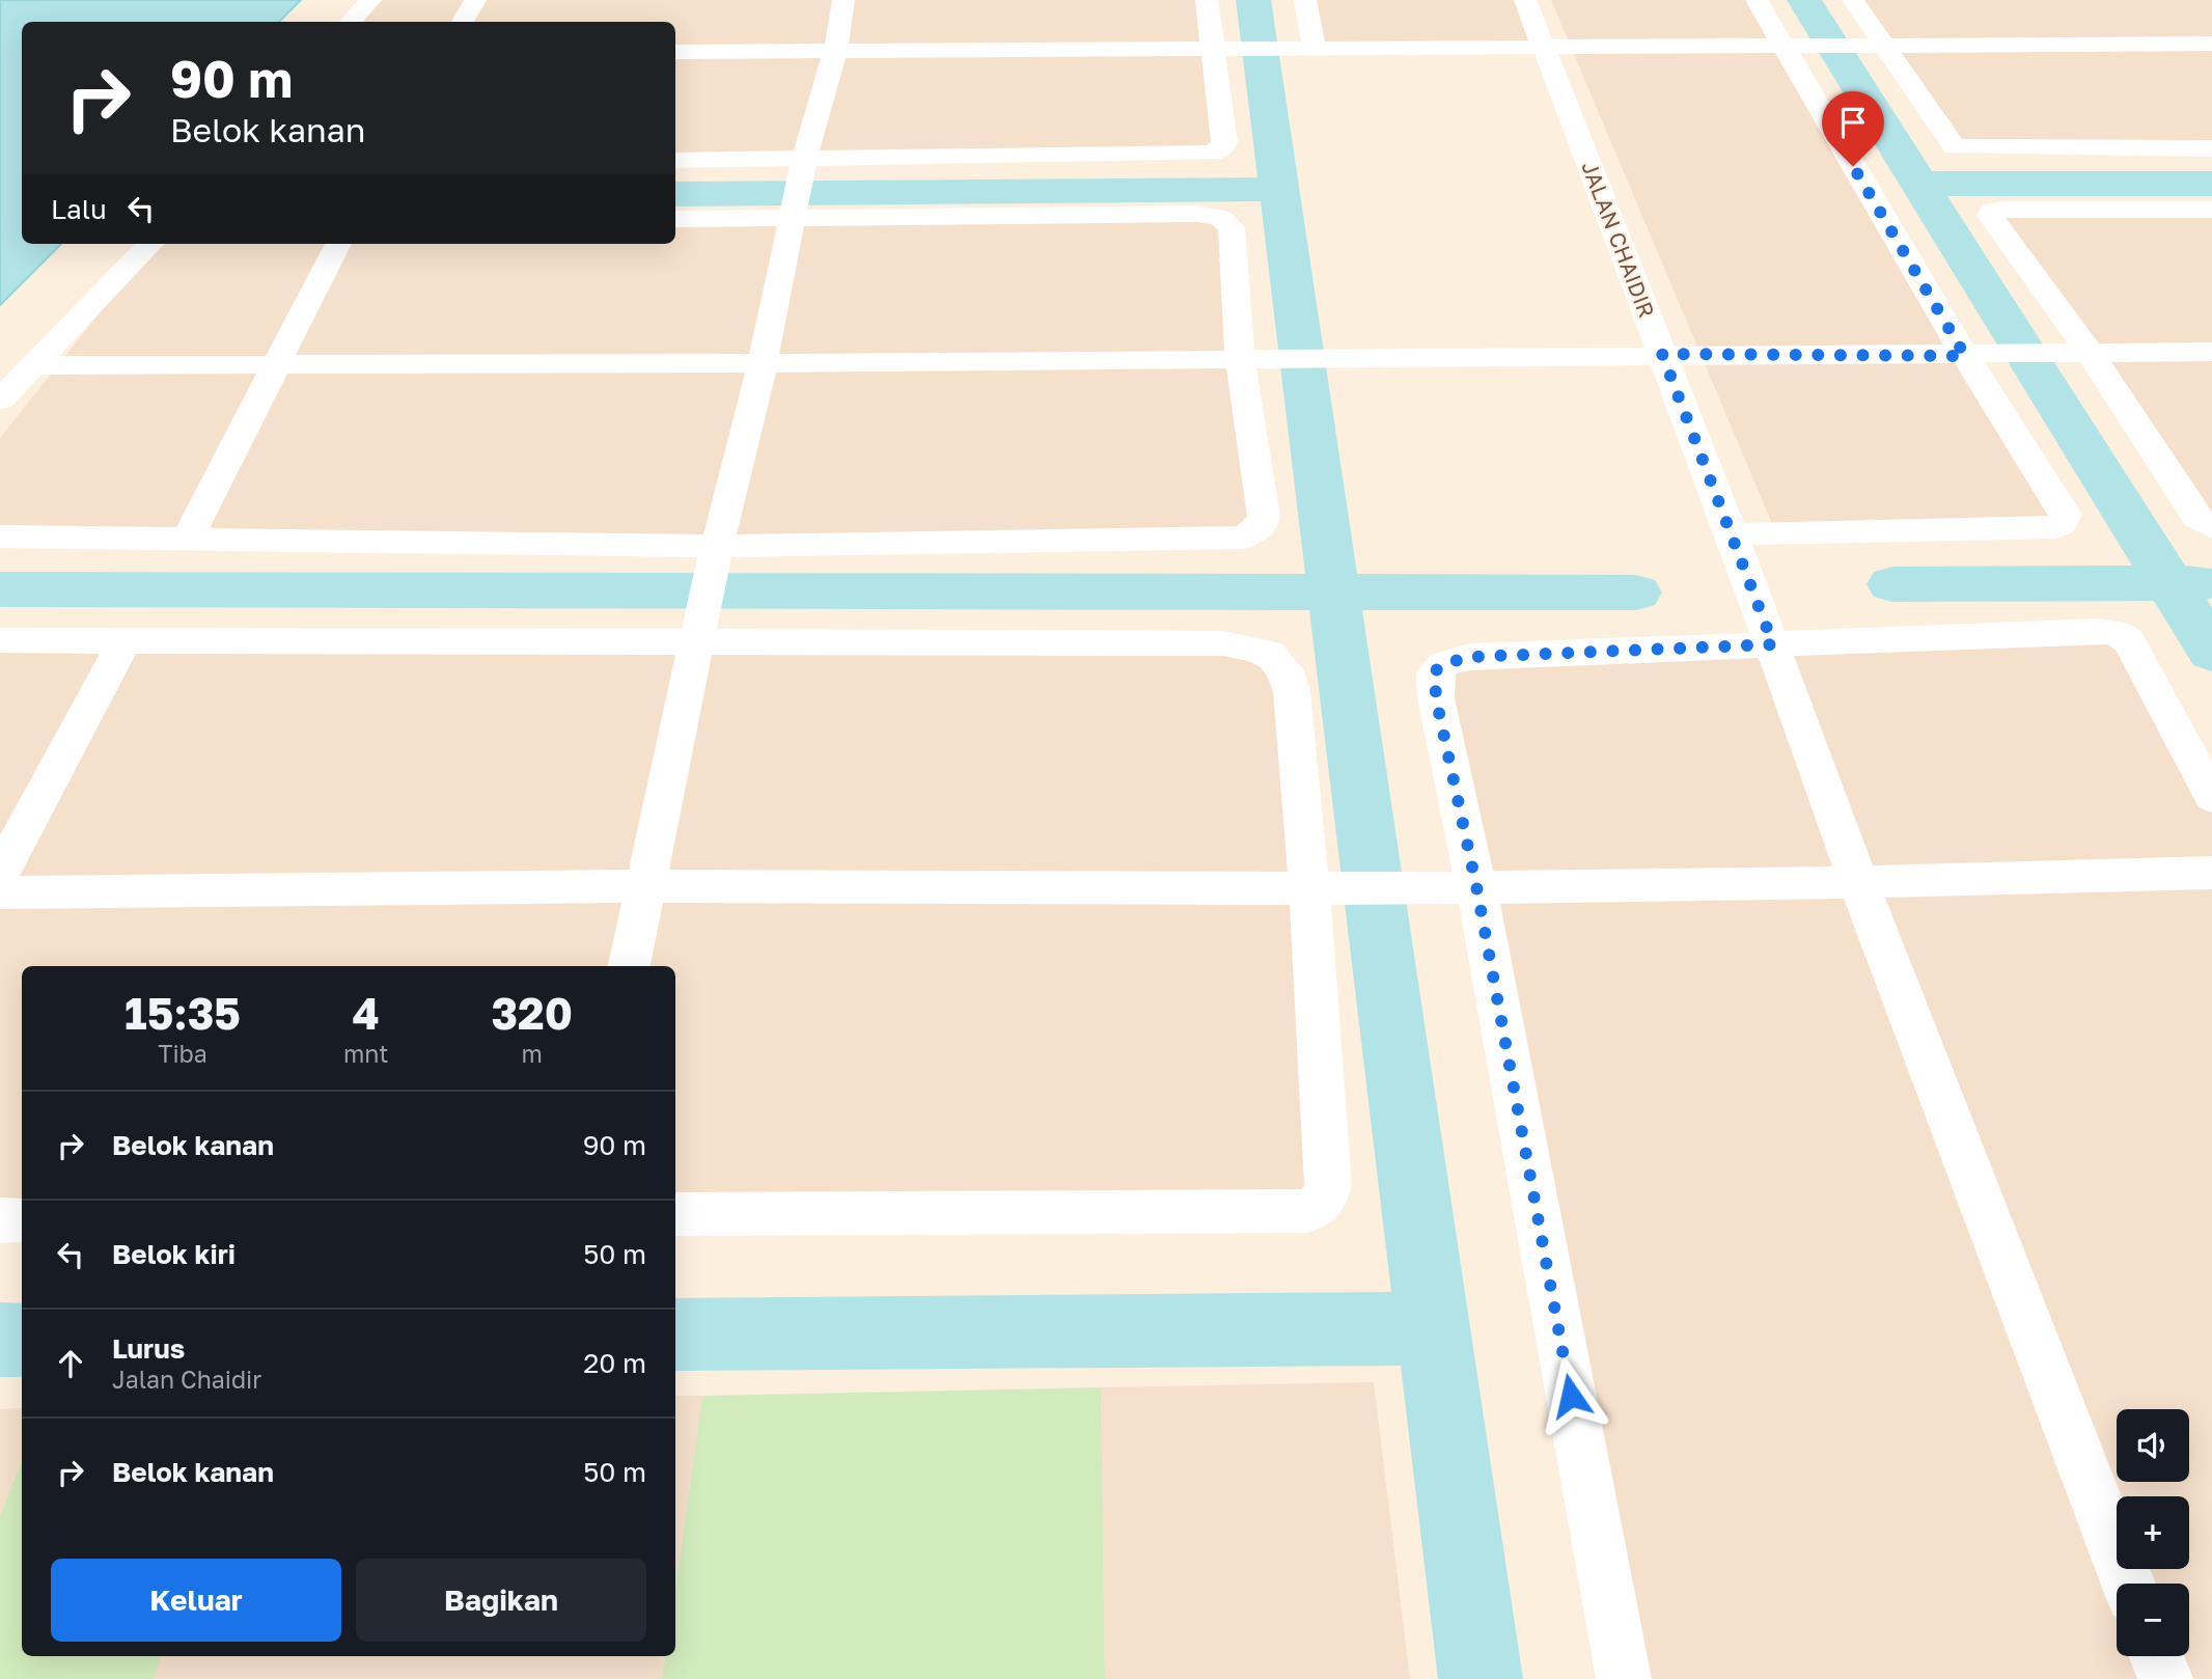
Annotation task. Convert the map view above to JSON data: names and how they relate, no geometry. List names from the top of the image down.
{
  "streets": {
    "street": ["JALAN CHAIDIR"]
  },
  "page": {
    "turn": ["90 m", "Belok kanan"],
    "then": "Lalu",
    "eta": [
      "15:35",
      "Tiba",
      "4",
      "mnt",
      "320",
      "m"
    ],
    "list": [
      {
        "name": "Belok kanan",
        "value": "90 m"
      },
      {
        "name": "Belok kiri",
        "value": "50 m"
      },
      {
        "name": "Lurus",
        "note": "Jalan Chaidir",
        "value": "20 m"
      },
      {
        "name": "Belok kanan",
        "value": "50 m"
      }
    ],
    "map_buttons": ["+", "−"],
    "buttons": ["Keluar", "Bagikan"]
  }
}
